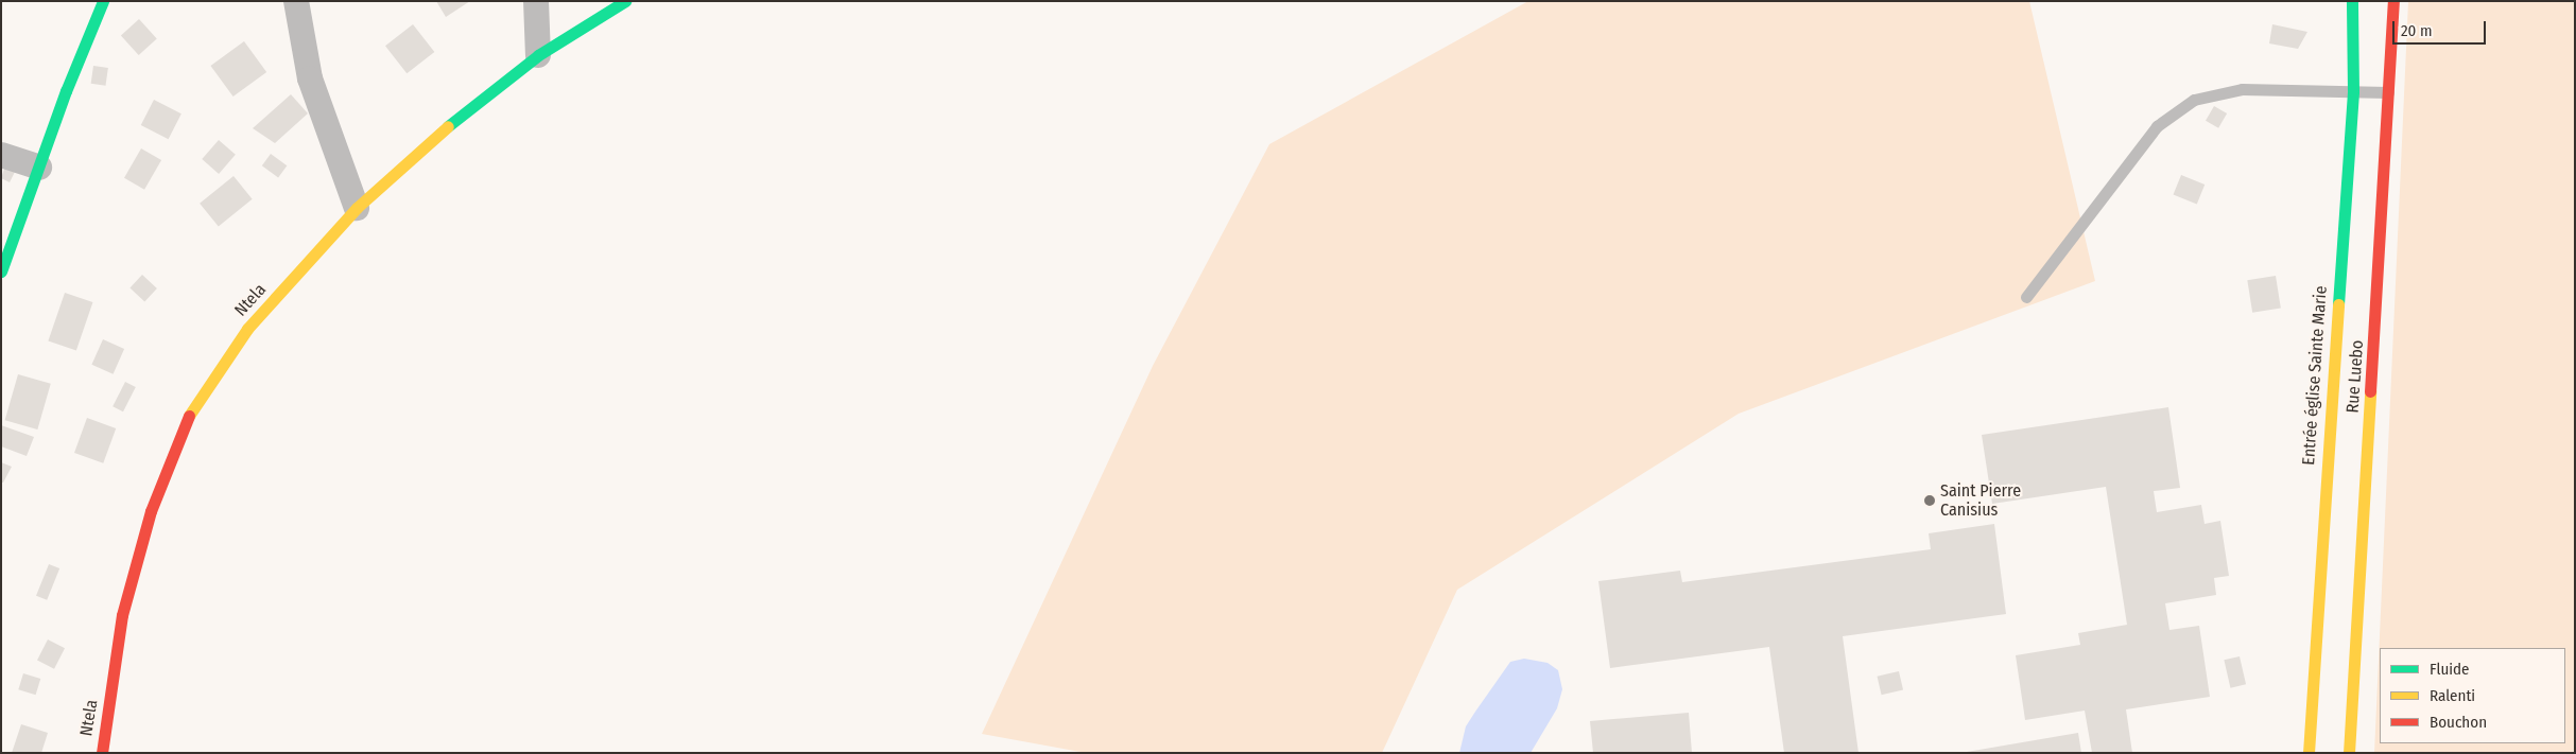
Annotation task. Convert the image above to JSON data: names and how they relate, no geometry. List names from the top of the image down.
{
  "streets": {
    "street": ["Ntela", "Entrée église Sainte Marie", "Rue Luebo"]
  },
  "places": ["Saint Pierre Canisius"],
  "legend": ["Fluide", "Ralenti", "Bouchon"],
  "scale_bar": "20 m"
}
